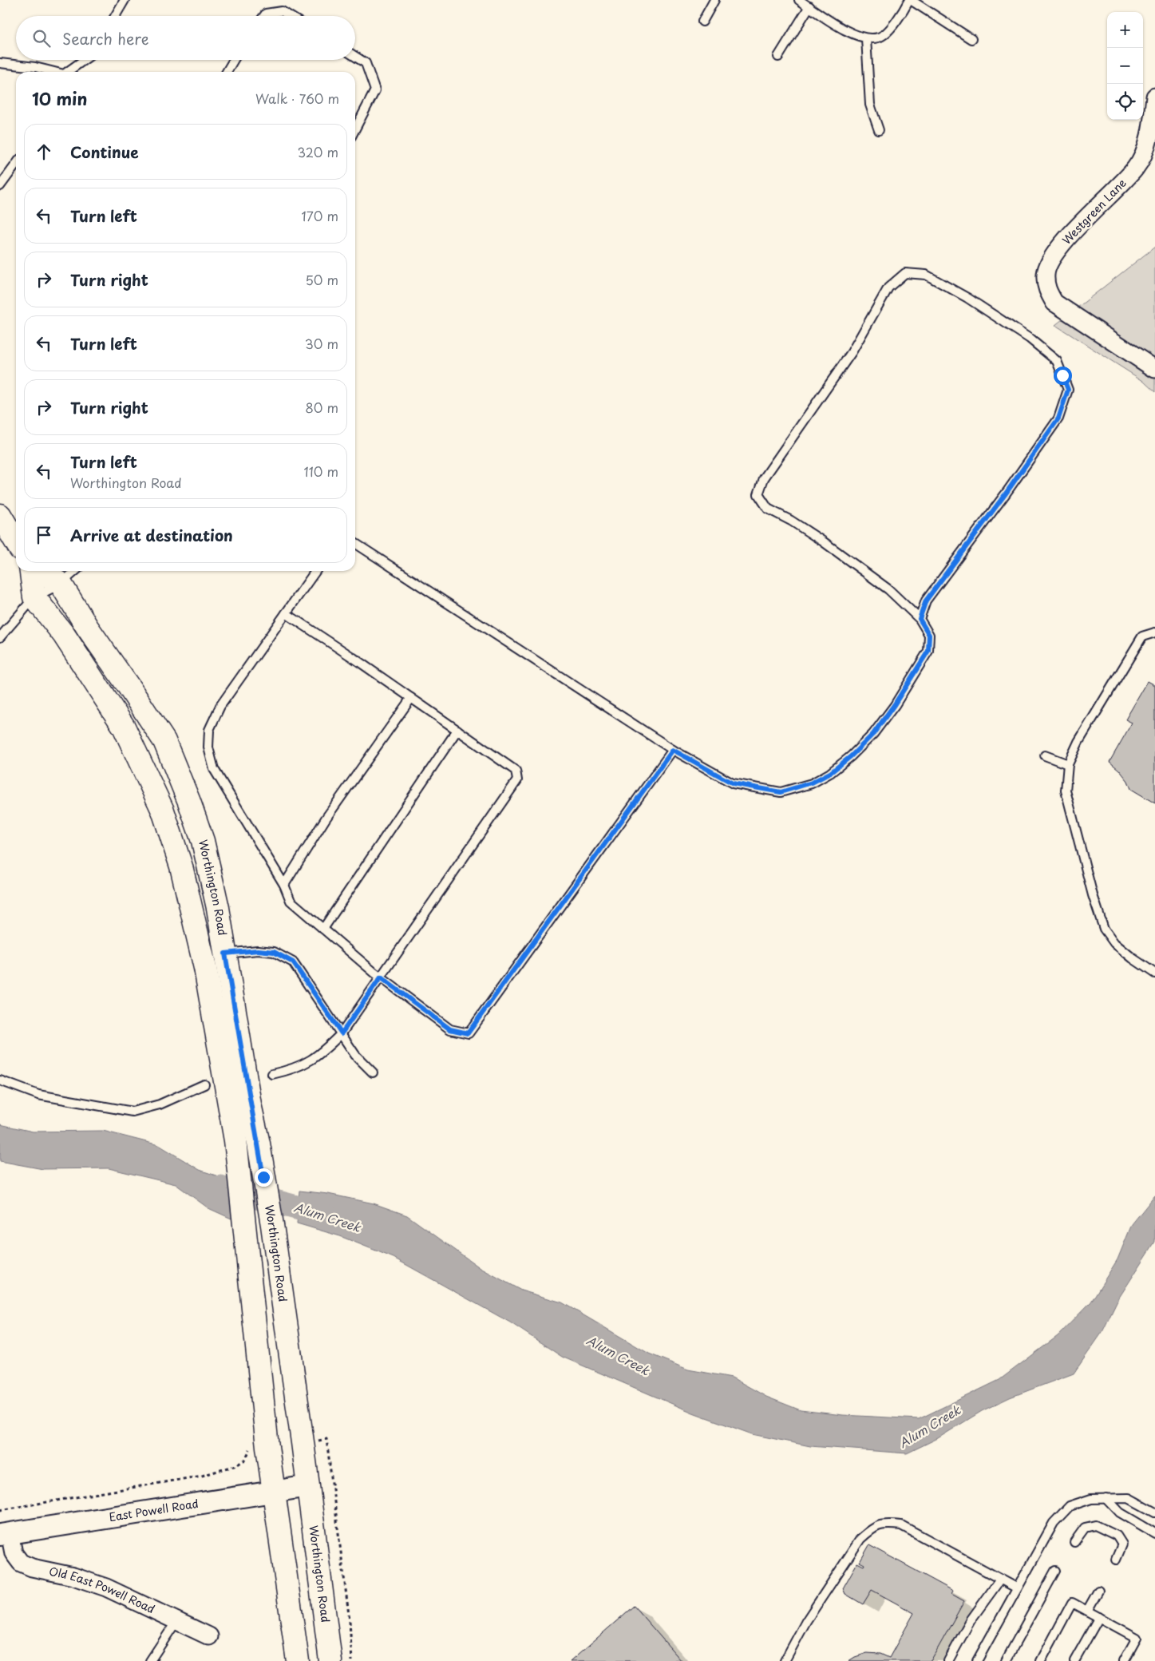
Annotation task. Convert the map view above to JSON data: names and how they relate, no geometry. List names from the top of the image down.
{
  "streets": {
    "main road": ["Worthington Road"],
    "street": ["Westgreen Lane", "East Powell Road", "Old East Powell Road"]
  },
  "crossings": [
    ["Worthington Road", "East Powell Road"],
    ["East Powell Road", "Old East Powell Road"]
  ],
  "water": ["Alum Creek"],
  "page": {
    "map_buttons": ["+", "−"],
    "search": "Search here",
    "heading": ["10 min", "Walk · 760 m"],
    "list": [
      ["Continue", "320 m"],
      ["Turn left", "170 m"],
      ["Turn right", "50 m"],
      ["Turn left", "30 m"],
      ["Turn right", "80 m"],
      ["Turn left", "Worthington Road", "110 m"],
      "Arrive at destination"
    ]
  }
}
